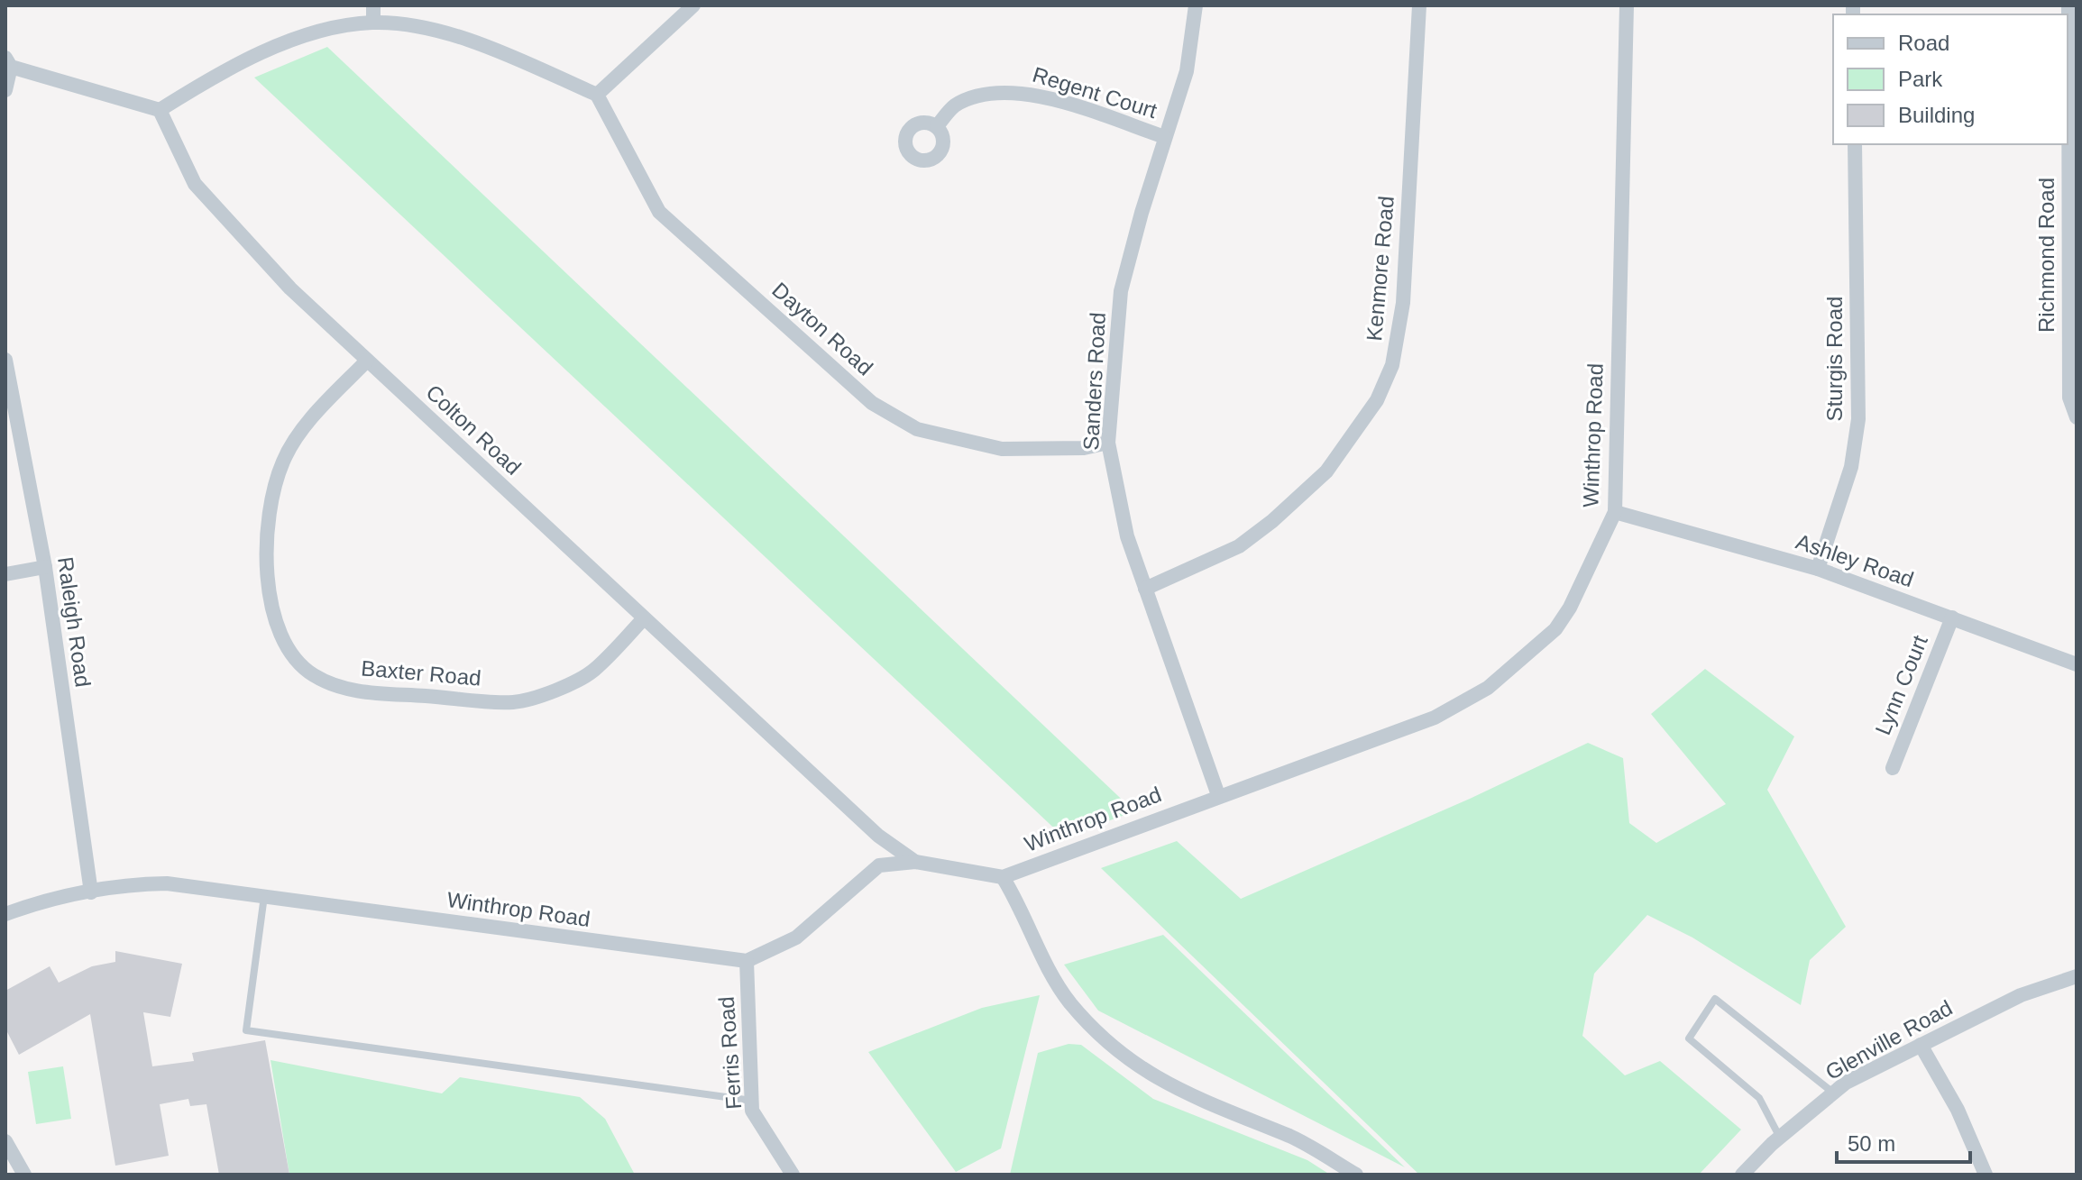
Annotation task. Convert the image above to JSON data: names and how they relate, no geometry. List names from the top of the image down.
{
  "streets": {
    "street": [
      "Regent Court",
      "Richmond Road",
      "Kenmore Road",
      "Dayton Road",
      "Sturgis Road",
      "Sanders Road",
      "Colton Road",
      "Winthrop Road",
      "Ashley Road",
      "Raleigh Road",
      "Baxter Road",
      "Lynn Court",
      "Glenville Road",
      "Ferris Road"
    ]
  },
  "crossings": [
    ["Regent Court", "Sanders Road"],
    ["Kenmore Road", "Sanders Road"],
    ["Dayton Road", "Sanders Road"],
    ["Sturgis Road", "Ashley Road"],
    ["Sanders Road", "Winthrop Road"],
    ["Colton Road", "Winthrop Road"],
    ["Colton Road", "Baxter Road"],
    ["Winthrop Road", "Ashley Road"],
    ["Winthrop Road", "Raleigh Road"],
    ["Winthrop Road", "Ferris Road"],
    ["Ashley Road", "Lynn Court"]
  ],
  "legend": ["Road", "Park", "Building"],
  "scale_bar": "50 m"
}
